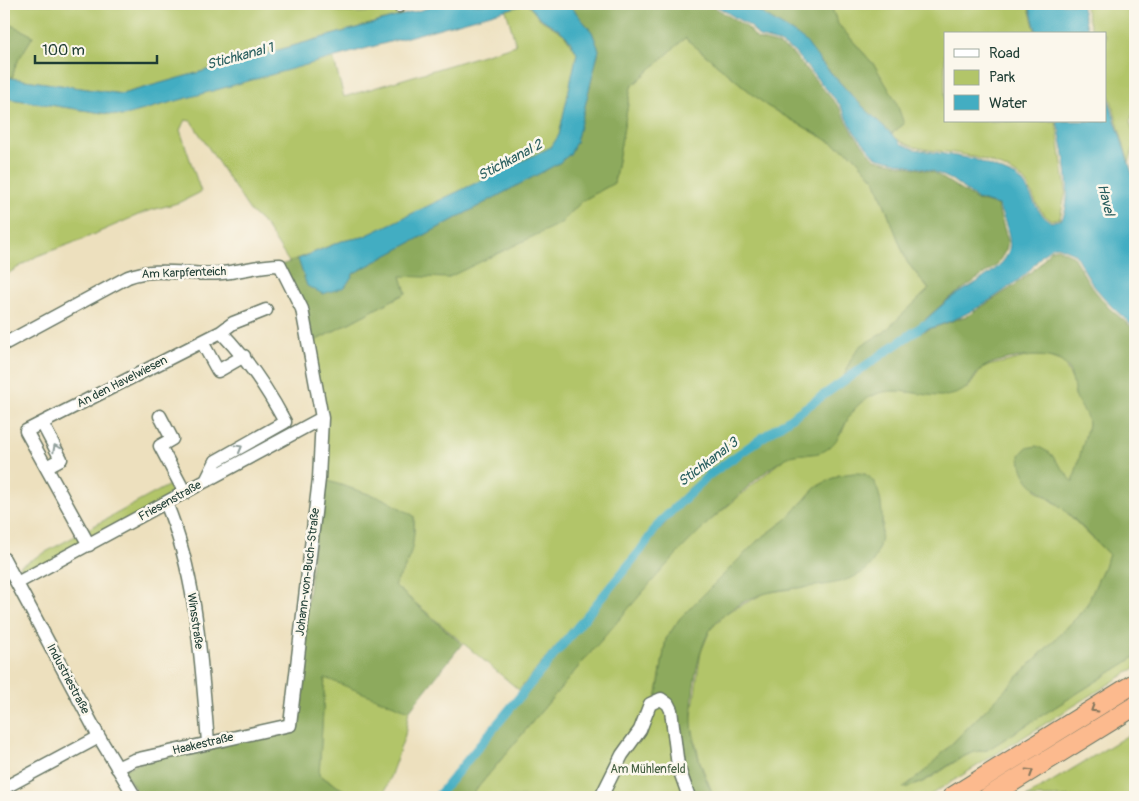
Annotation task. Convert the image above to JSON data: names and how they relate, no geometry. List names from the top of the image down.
{
  "streets": {
    "street": [
      "Am Karpfenteich",
      "An den Havelwiesen",
      "Friesenstraße",
      "Johann-von-Buch-Straße",
      "Winsstraße",
      "Industriestraße",
      "Haakestraße"
    ]
  },
  "crossings": [
    ["Am Karpfenteich", "Friesenstraße"],
    ["Am Karpfenteich", "Johann-von-Buch-Straße"],
    ["An den Havelwiesen", "Friesenstraße"],
    ["Friesenstraße", "Johann-von-Buch-Straße"],
    ["Friesenstraße", "Winsstraße"],
    ["Friesenstraße", "Industriestraße"],
    ["Johann-von-Buch-Straße", "Haakestraße"],
    ["Winsstraße", "Haakestraße"],
    ["Industriestraße", "Haakestraße"]
  ],
  "water": [
    "Stichkanal 1",
    "Stichkanal 2",
    "Havel",
    "Stichkanal 3"
  ],
  "parks": ["Am Mühlenfeld"],
  "legend": ["Road", "Park", "Water"],
  "scale_bar": "100 m"
}
